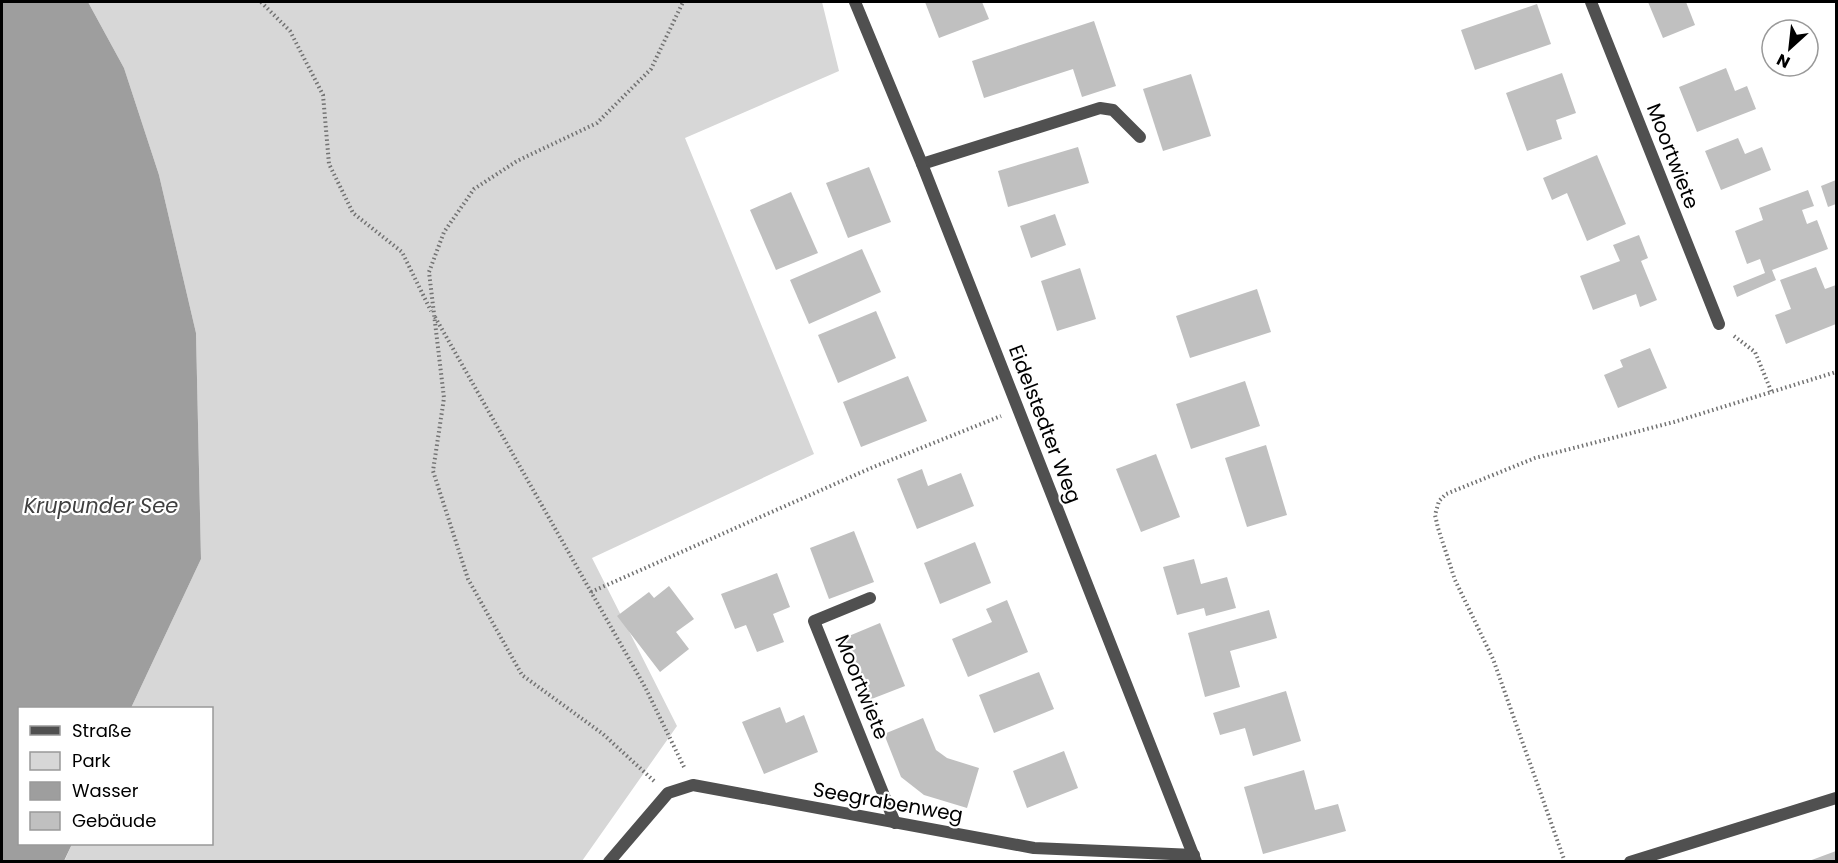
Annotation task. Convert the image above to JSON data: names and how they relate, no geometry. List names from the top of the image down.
{
  "streets": {
    "street": ["Moortwiete", "Eidelstedter Weg", "Seegrabenweg"]
  },
  "crossings": [
    ["Moortwiete", "Seegrabenweg"],
    ["Eidelstedter Weg", "Seegrabenweg"]
  ],
  "water": ["Krupunder See"],
  "legend": [
    "Straße",
    "Park",
    "Wasser",
    "Gebäude"
  ],
  "north": "bottom left"
}
